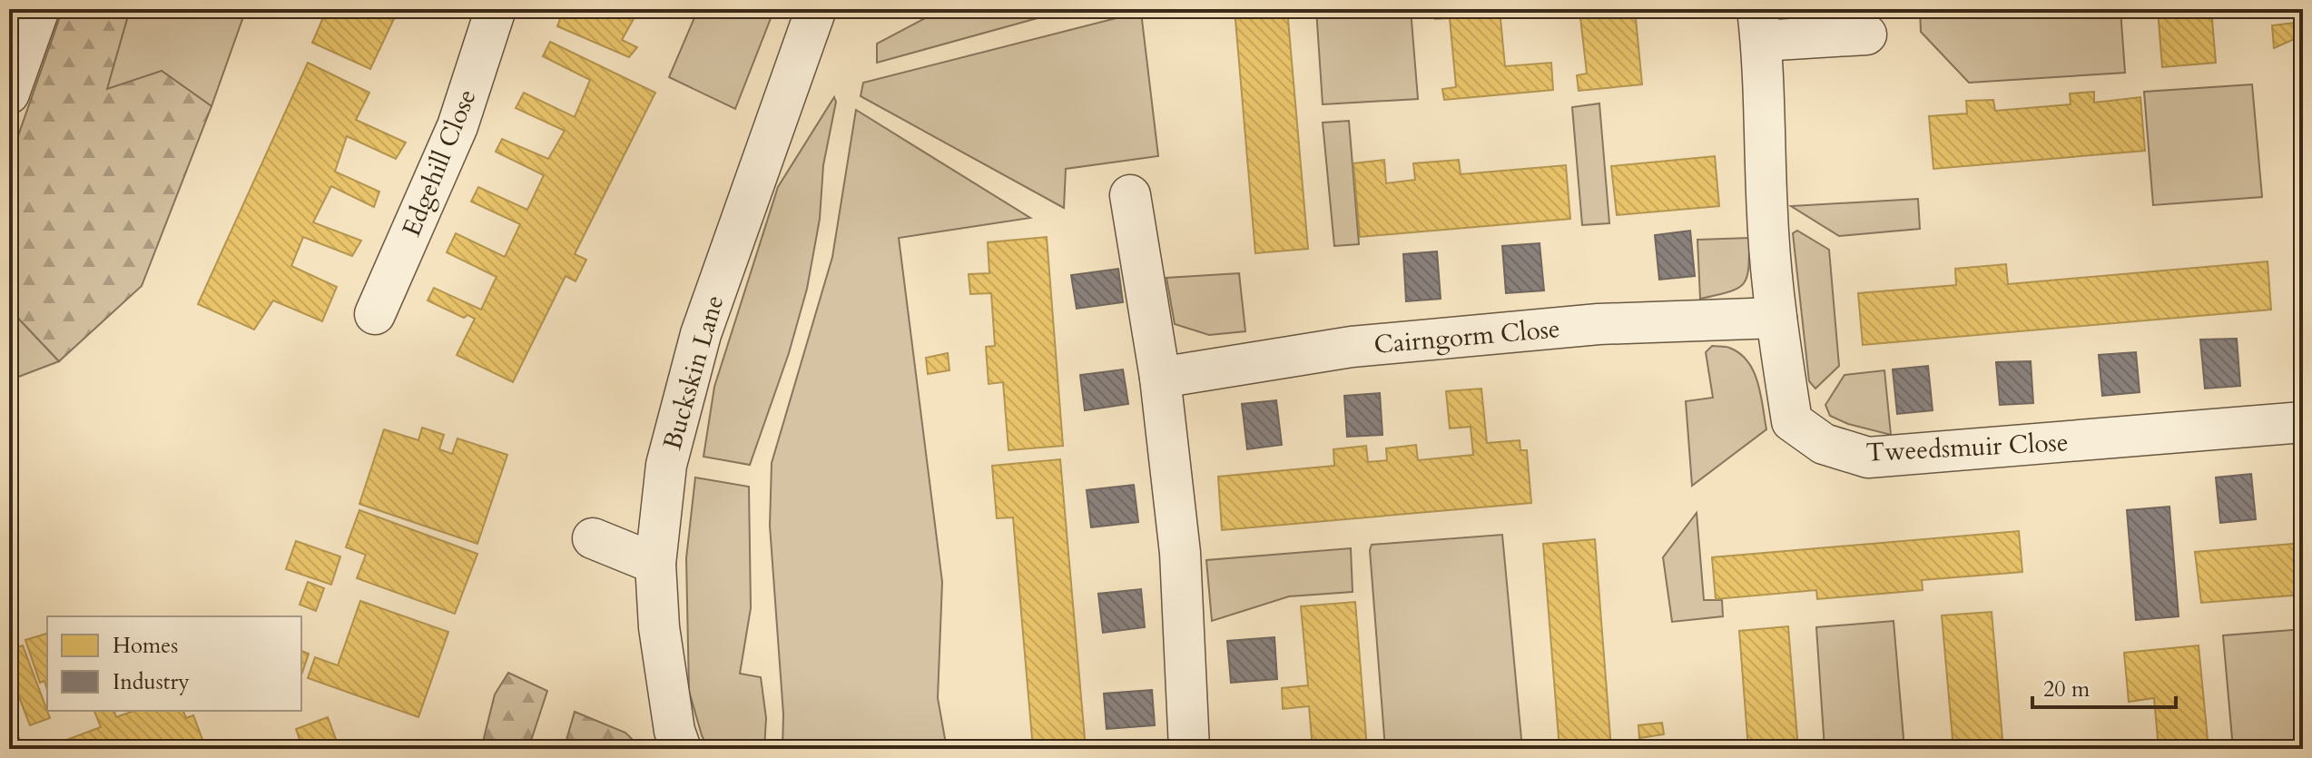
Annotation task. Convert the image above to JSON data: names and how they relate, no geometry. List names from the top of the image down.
{
  "streets": {
    "street": [
      "Edgehill Close",
      "Cairngorm Close",
      "Buckskin Lane",
      "Tweedsmuir Close"
    ]
  },
  "crossings": [
    ["Cairngorm Close", "Tweedsmuir Close"]
  ],
  "legend": ["Homes", "Industry"],
  "scale_bar": "20 m"
}
